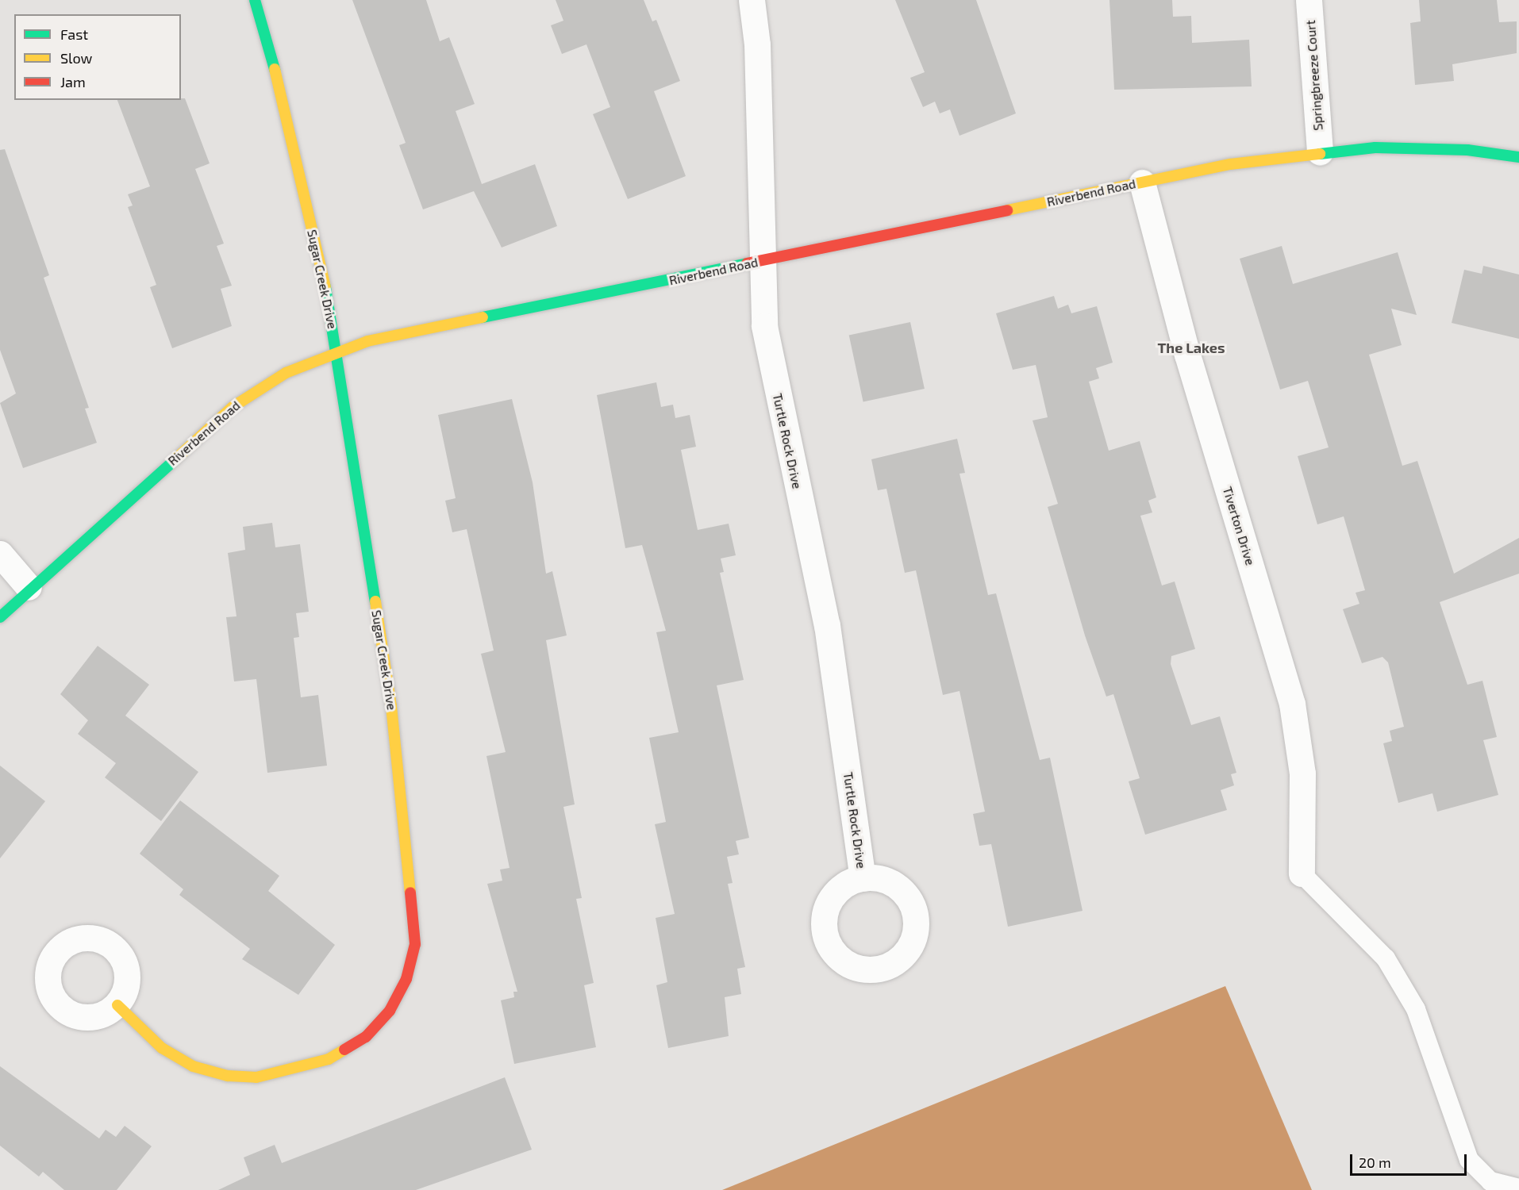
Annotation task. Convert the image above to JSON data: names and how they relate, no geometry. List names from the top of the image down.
{
  "streets": {
    "street": [
      "Springbreeze Court",
      "Riverbend Road",
      "Sugar Creek Drive",
      "Turtle Rock Drive",
      "Tiverton Drive"
    ]
  },
  "crossings": [
    ["Springbreeze Court", "Riverbend Road"],
    ["Riverbend Road", "Sugar Creek Drive"],
    ["Riverbend Road", "Turtle Rock Drive"],
    ["Riverbend Road", "Tiverton Drive"]
  ],
  "districts": ["The Lakes"],
  "legend": ["Fast", "Slow", "Jam"],
  "scale_bar": "20 m"
}
